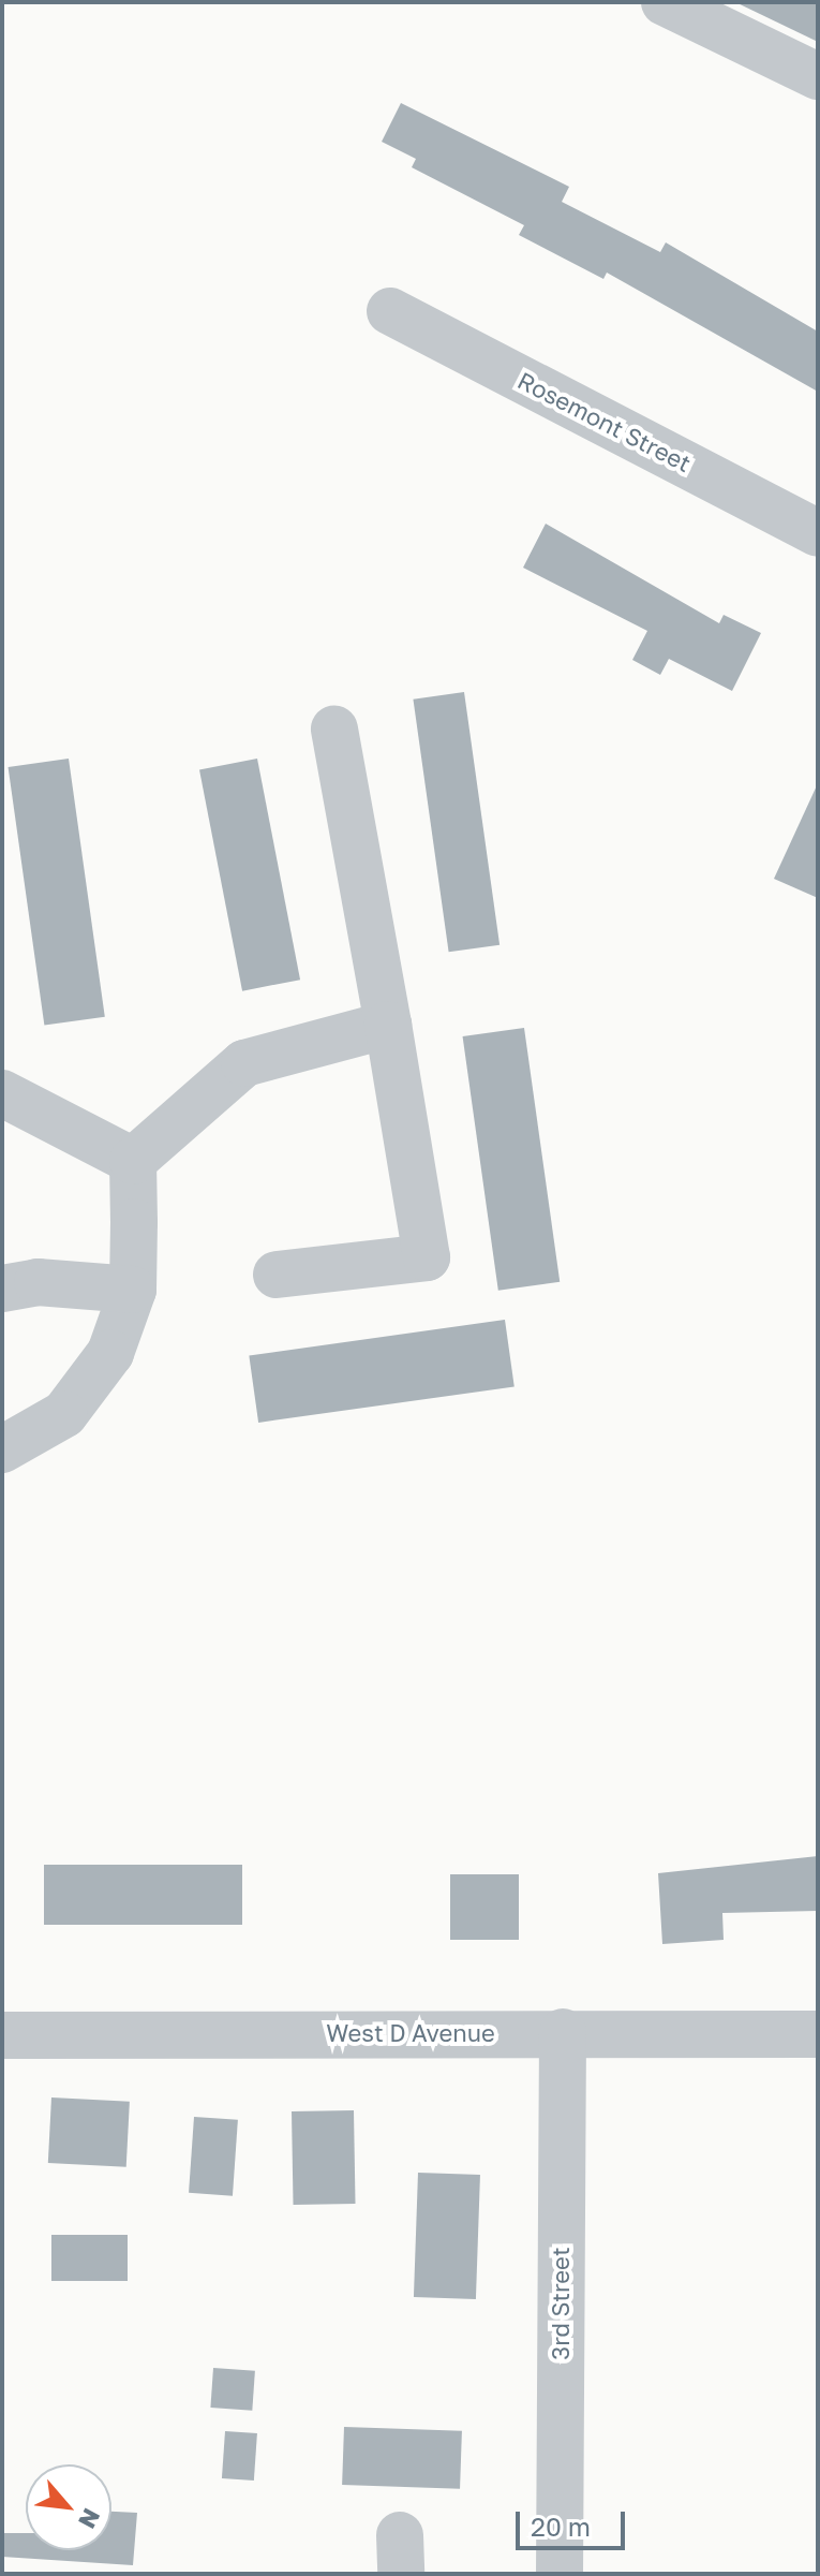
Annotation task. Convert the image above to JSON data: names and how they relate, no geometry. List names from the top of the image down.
{
  "streets": {
    "street": ["Rosemont Street", "West D Avenue", "3rd Street"]
  },
  "crossings": [
    ["West D Avenue", "3rd Street"]
  ],
  "scale_bar": "20 m",
  "north": "bottom right"
}
